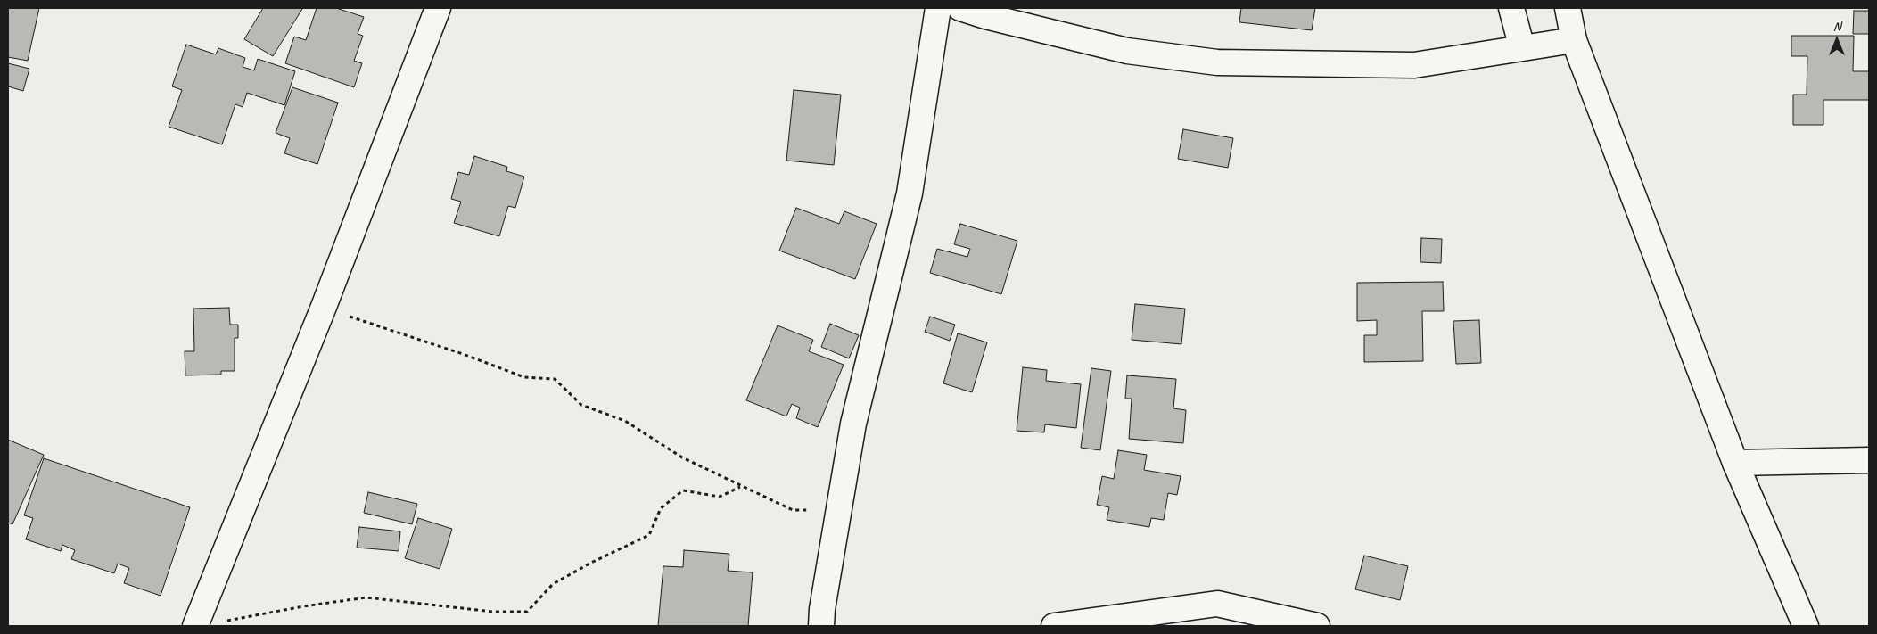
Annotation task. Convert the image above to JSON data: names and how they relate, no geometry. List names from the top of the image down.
{
  "north": "top"
}
